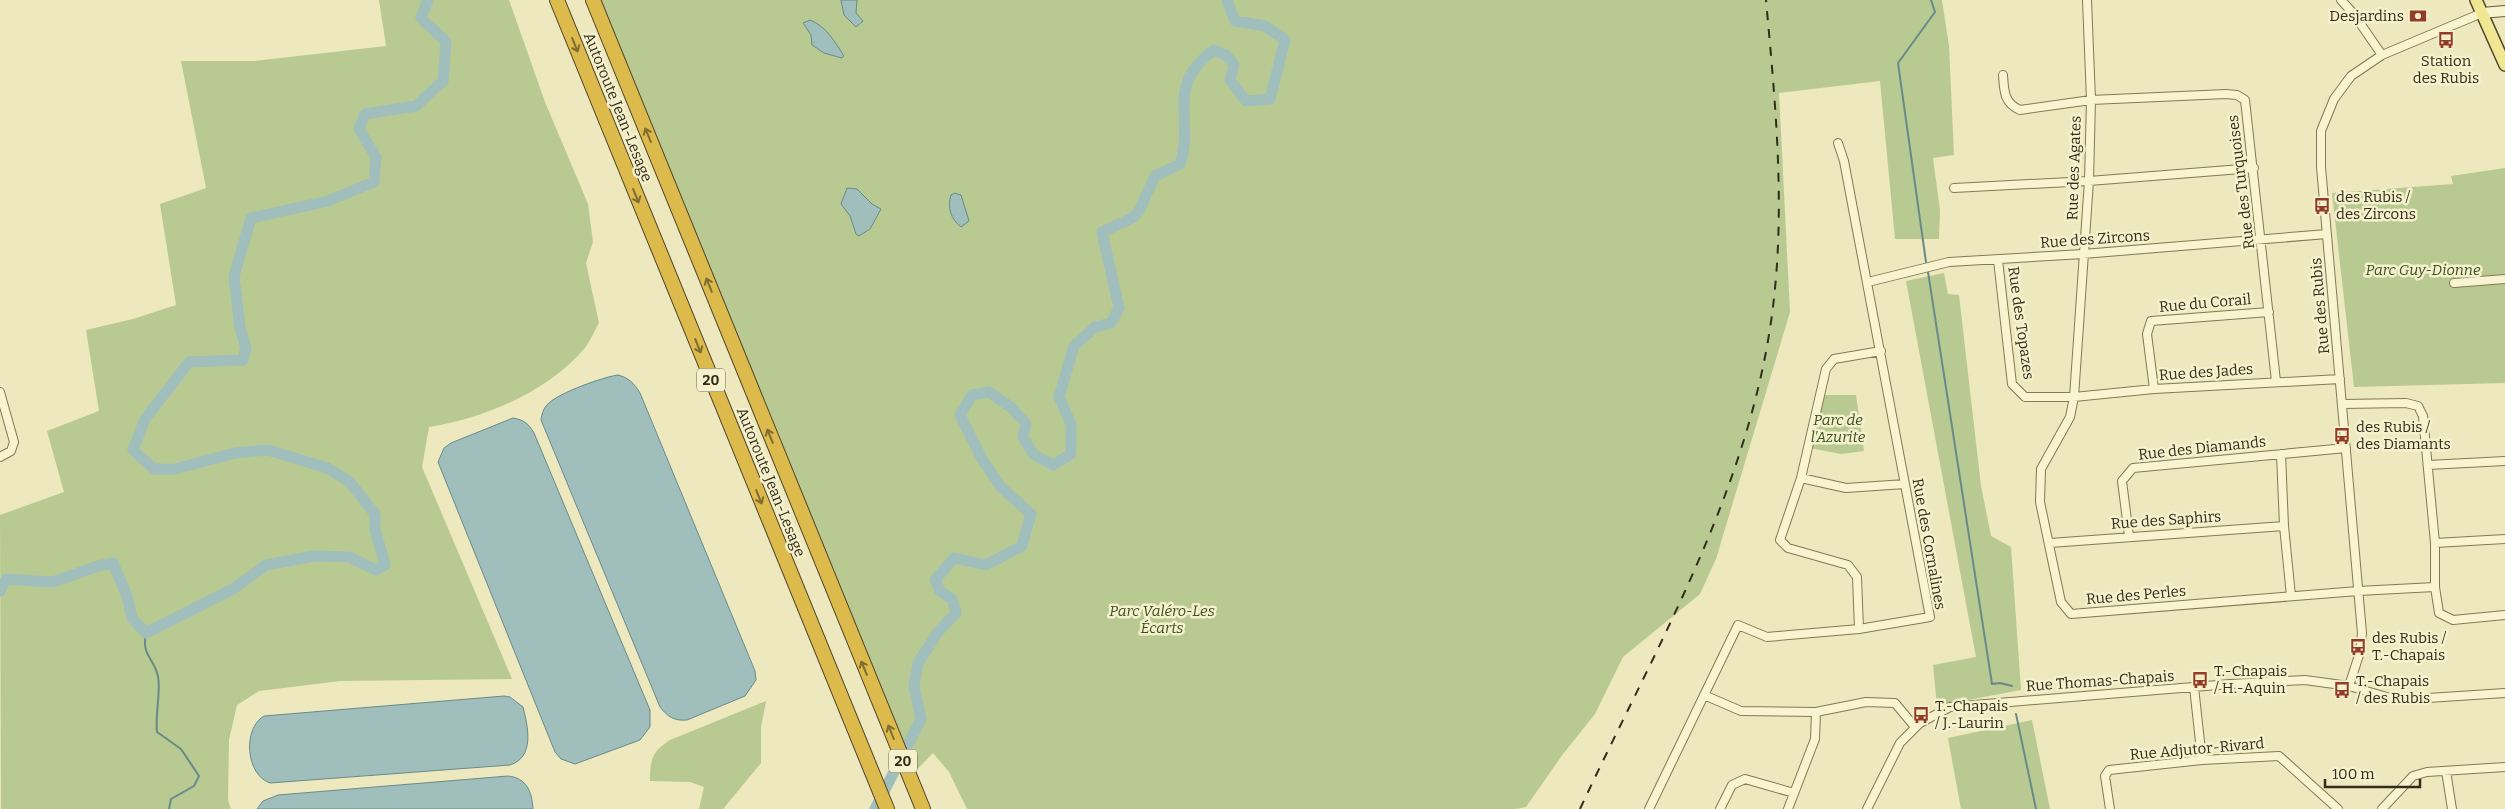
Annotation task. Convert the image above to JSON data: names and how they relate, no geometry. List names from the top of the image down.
{
  "streets": {
    "highway": ["Autoroute Jean-Lesage", "20"],
    "street": [
      "Rue des Agates",
      "Rue des Turquoises",
      "Rue des Zircons",
      "Rue du Corail",
      "Rue des Rubis",
      "Rue des Topazes",
      "Rue des Jades",
      "Rue des Diamands",
      "Rue des Saphirs",
      "Rue des Cornalines",
      "Rue des Perles",
      "Rue Thomas-Chapais",
      "Rue Adjutor-Rivard"
    ]
  },
  "crossings": [
    ["Rue des Agates", "Rue des Turquoises"],
    ["Rue des Agates", "Rue des Zircons"],
    ["Rue des Agates", "Rue des Topazes"],
    ["Rue des Agates", "Rue des Jades"],
    ["Rue des Agates", "Rue des Perles"],
    ["Rue des Turquoises", "Rue des Zircons"],
    ["Rue des Turquoises", "Rue du Corail"],
    ["Rue des Turquoises", "Rue des Jades"],
    ["Rue des Zircons", "Rue des Rubis"],
    ["Rue des Zircons", "Rue des Topazes"],
    ["Rue des Zircons", "Rue des Cornalines"],
    ["Rue du Corail", "Rue des Jades"],
    ["Rue des Rubis", "Rue des Jades"],
    ["Rue des Rubis", "Rue des Diamands"],
    ["Rue des Rubis", "Rue des Perles"],
    ["Rue des Rubis", "Rue Thomas-Chapais"],
    ["Rue des Topazes", "Rue des Jades"],
    ["Rue des Topazes", "Rue des Perles"],
    ["Rue des Jades", "Rue des Perles"],
    ["Rue des Diamands", "Rue des Saphirs"],
    ["Rue des Saphirs", "Rue des Perles"]
  ],
  "parks": ["Parc Guy-Dionne", "Parc de l'Azurite", "Parc Valéro-Les Écarts"],
  "places": {
    "bank": ["Desjardins"],
    "bus stop": [
      "Station des Rubis",
      "des Rubis / des Zircons",
      "des Rubis / des Diamants",
      "des Rubis / T.-Chapais",
      "T.-Chapais / H.-Aquin",
      "T.-Chapais / des Rubis",
      "T.-Chapais / J.-Laurin"
    ]
  },
  "scale_bar": "100 m"
}
